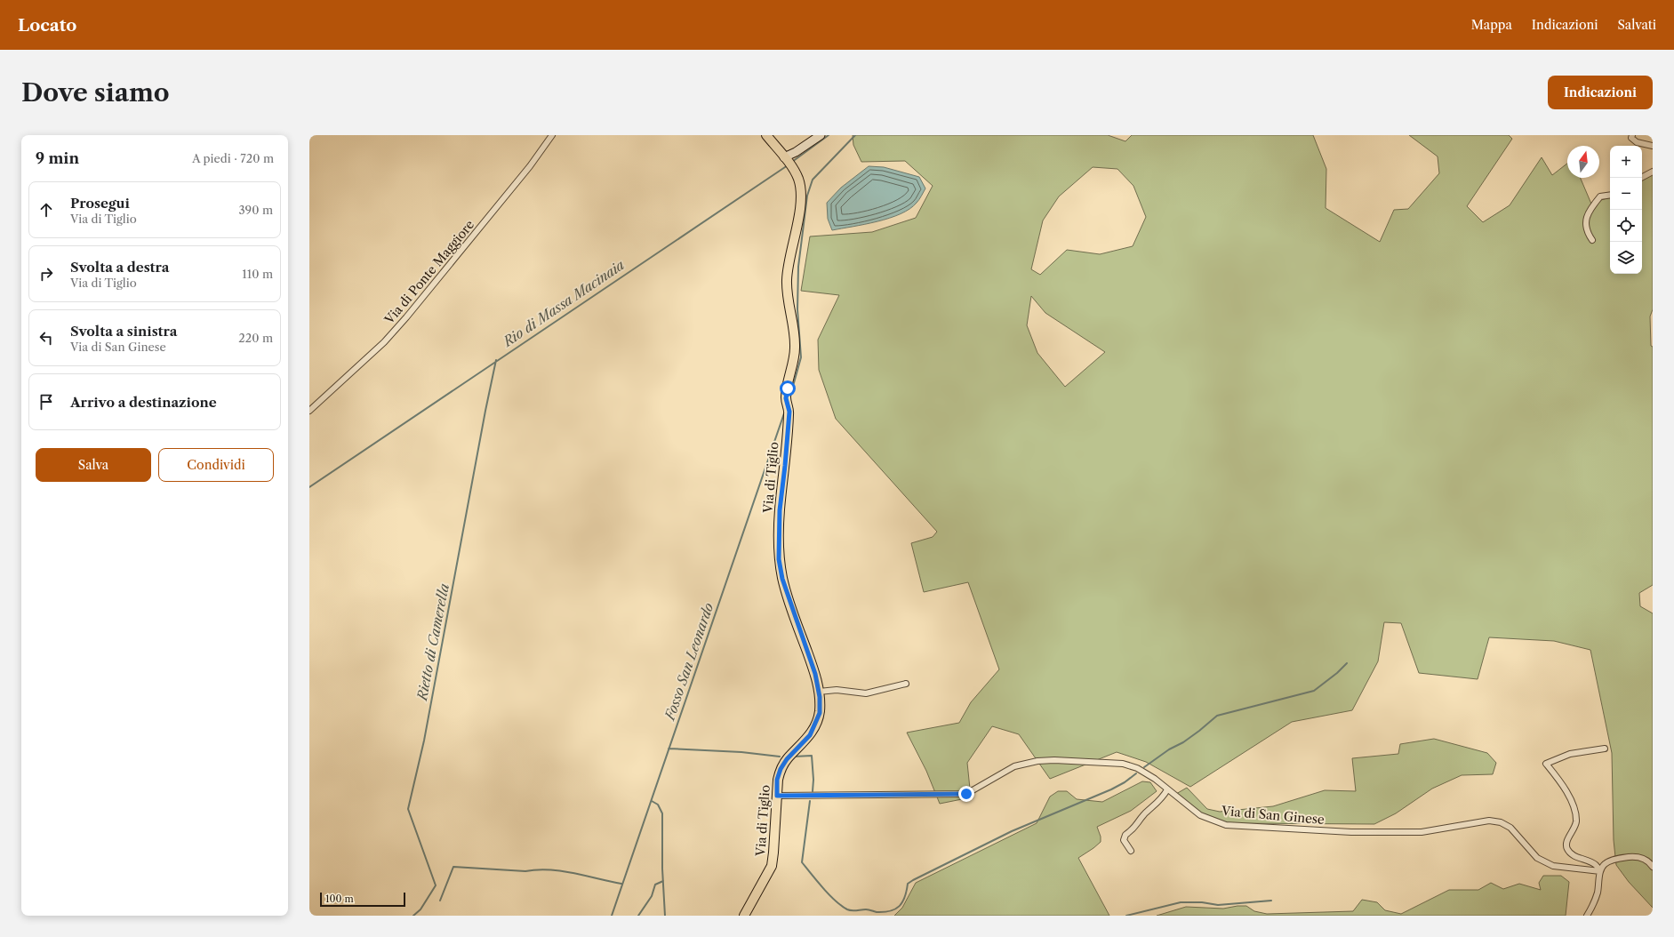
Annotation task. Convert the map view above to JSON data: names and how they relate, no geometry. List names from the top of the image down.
{
  "streets": {
    "main road": ["Via di Tiglio"],
    "street": ["Via di Ponte Maggiore", "Via di San Ginese"]
  },
  "crossings": [
    ["Via di Tiglio", "Via di San Ginese"]
  ],
  "water": ["Rio di Massa Macinaia", "Rietto di Camerella", "Fosso San Leonardo"],
  "scale_bar": "100 m",
  "north": "top",
  "page": {
    "header": "Locato",
    "nav": ["Mappa", "Indicazioni", "Salvati"],
    "buttons": [
      "Indicazioni",
      ["Salva", "Condividi"]
    ],
    "title": "Dove siamo",
    "heading": ["9 min", "A piedi · 720 m"],
    "map_buttons": ["+", "−"],
    "list": [
      ["Prosegui", "Via di Tiglio", "390 m"],
      ["Svolta a destra", "Via di Tiglio", "110 m"],
      ["Svolta a sinistra", "Via di San Ginese", "220 m"],
      "Arrivo a destinazione"
    ],
    "scale": "100 m"
  }
}
